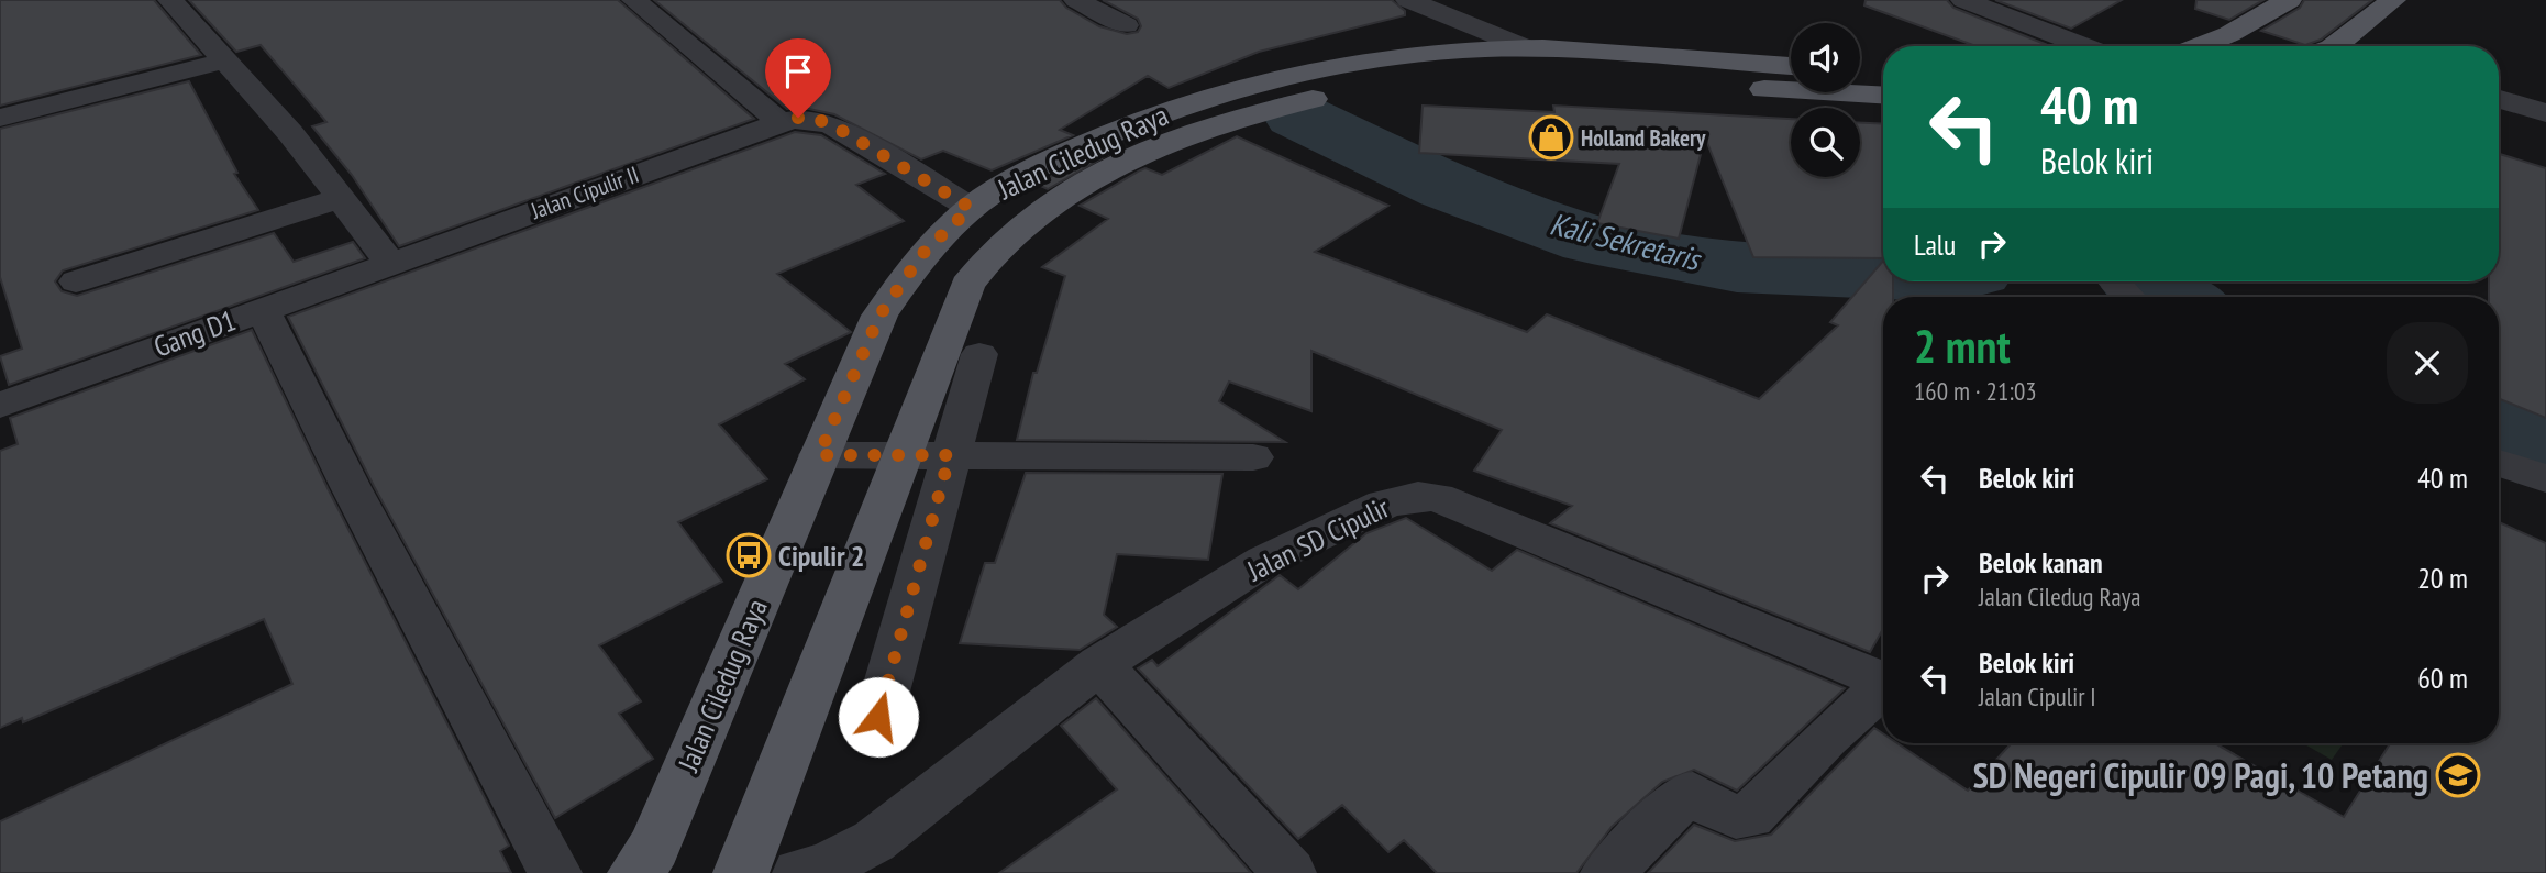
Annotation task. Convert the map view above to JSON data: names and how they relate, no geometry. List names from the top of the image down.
{
  "streets": {
    "main road": ["Jalan Ciledug Raya"],
    "street": ["Jalan Cipulir II", "Gang D1", "Jalan SD Cipulir"]
  },
  "crossings": [
    ["Jalan Ciledug Raya", "Jalan Cipulir II"],
    ["Jalan Cipulir II", "Gang D1"]
  ],
  "water": ["Kali Sekretaris"],
  "places": {
    "shop": ["Holland Bakery"],
    "bus stop": ["Cipulir 2"],
    "school or university": ["SD Negeri Cipulir 09 Pagi, 10 Petang"]
  },
  "page": {
    "turn": ["40 m", "Belok kiri"],
    "then": "Lalu",
    "heading": ["2 mnt", "160 m · 21:03"],
    "list": [
      {
        "name": "Belok kiri",
        "value": "40 m"
      },
      {
        "name": "Belok kanan",
        "note": "Jalan Ciledug Raya",
        "value": "20 m"
      },
      {
        "name": "Belok kiri",
        "note": "Jalan Cipulir I",
        "value": "60 m"
      }
    ]
  }
}
